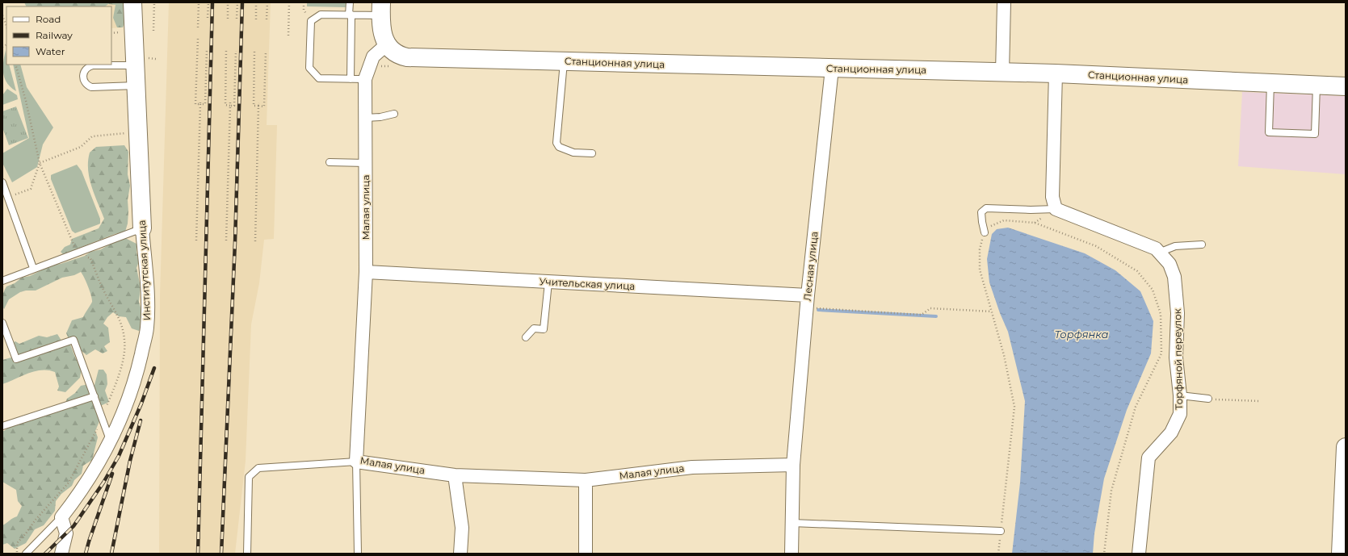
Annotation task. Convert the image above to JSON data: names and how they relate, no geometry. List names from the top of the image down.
{
  "streets": {
    "main road": ["Станционная улица", "Институтская улица"],
    "street": [
      "Малая улица",
      "Лесная улица",
      "Учительская улица",
      "Торфяной переулок"
    ]
  },
  "crossings": [
    ["Станционная улица", "Малая улица"],
    ["Станционная улица", "Лесная улица"],
    ["Малая улица", "Лесная улица"],
    ["Малая улица", "Учительская улица"],
    ["Лесная улица", "Учительская улица"]
  ],
  "water": ["Торфянка"],
  "legend": ["Road", "Railway", "Water"]
}
